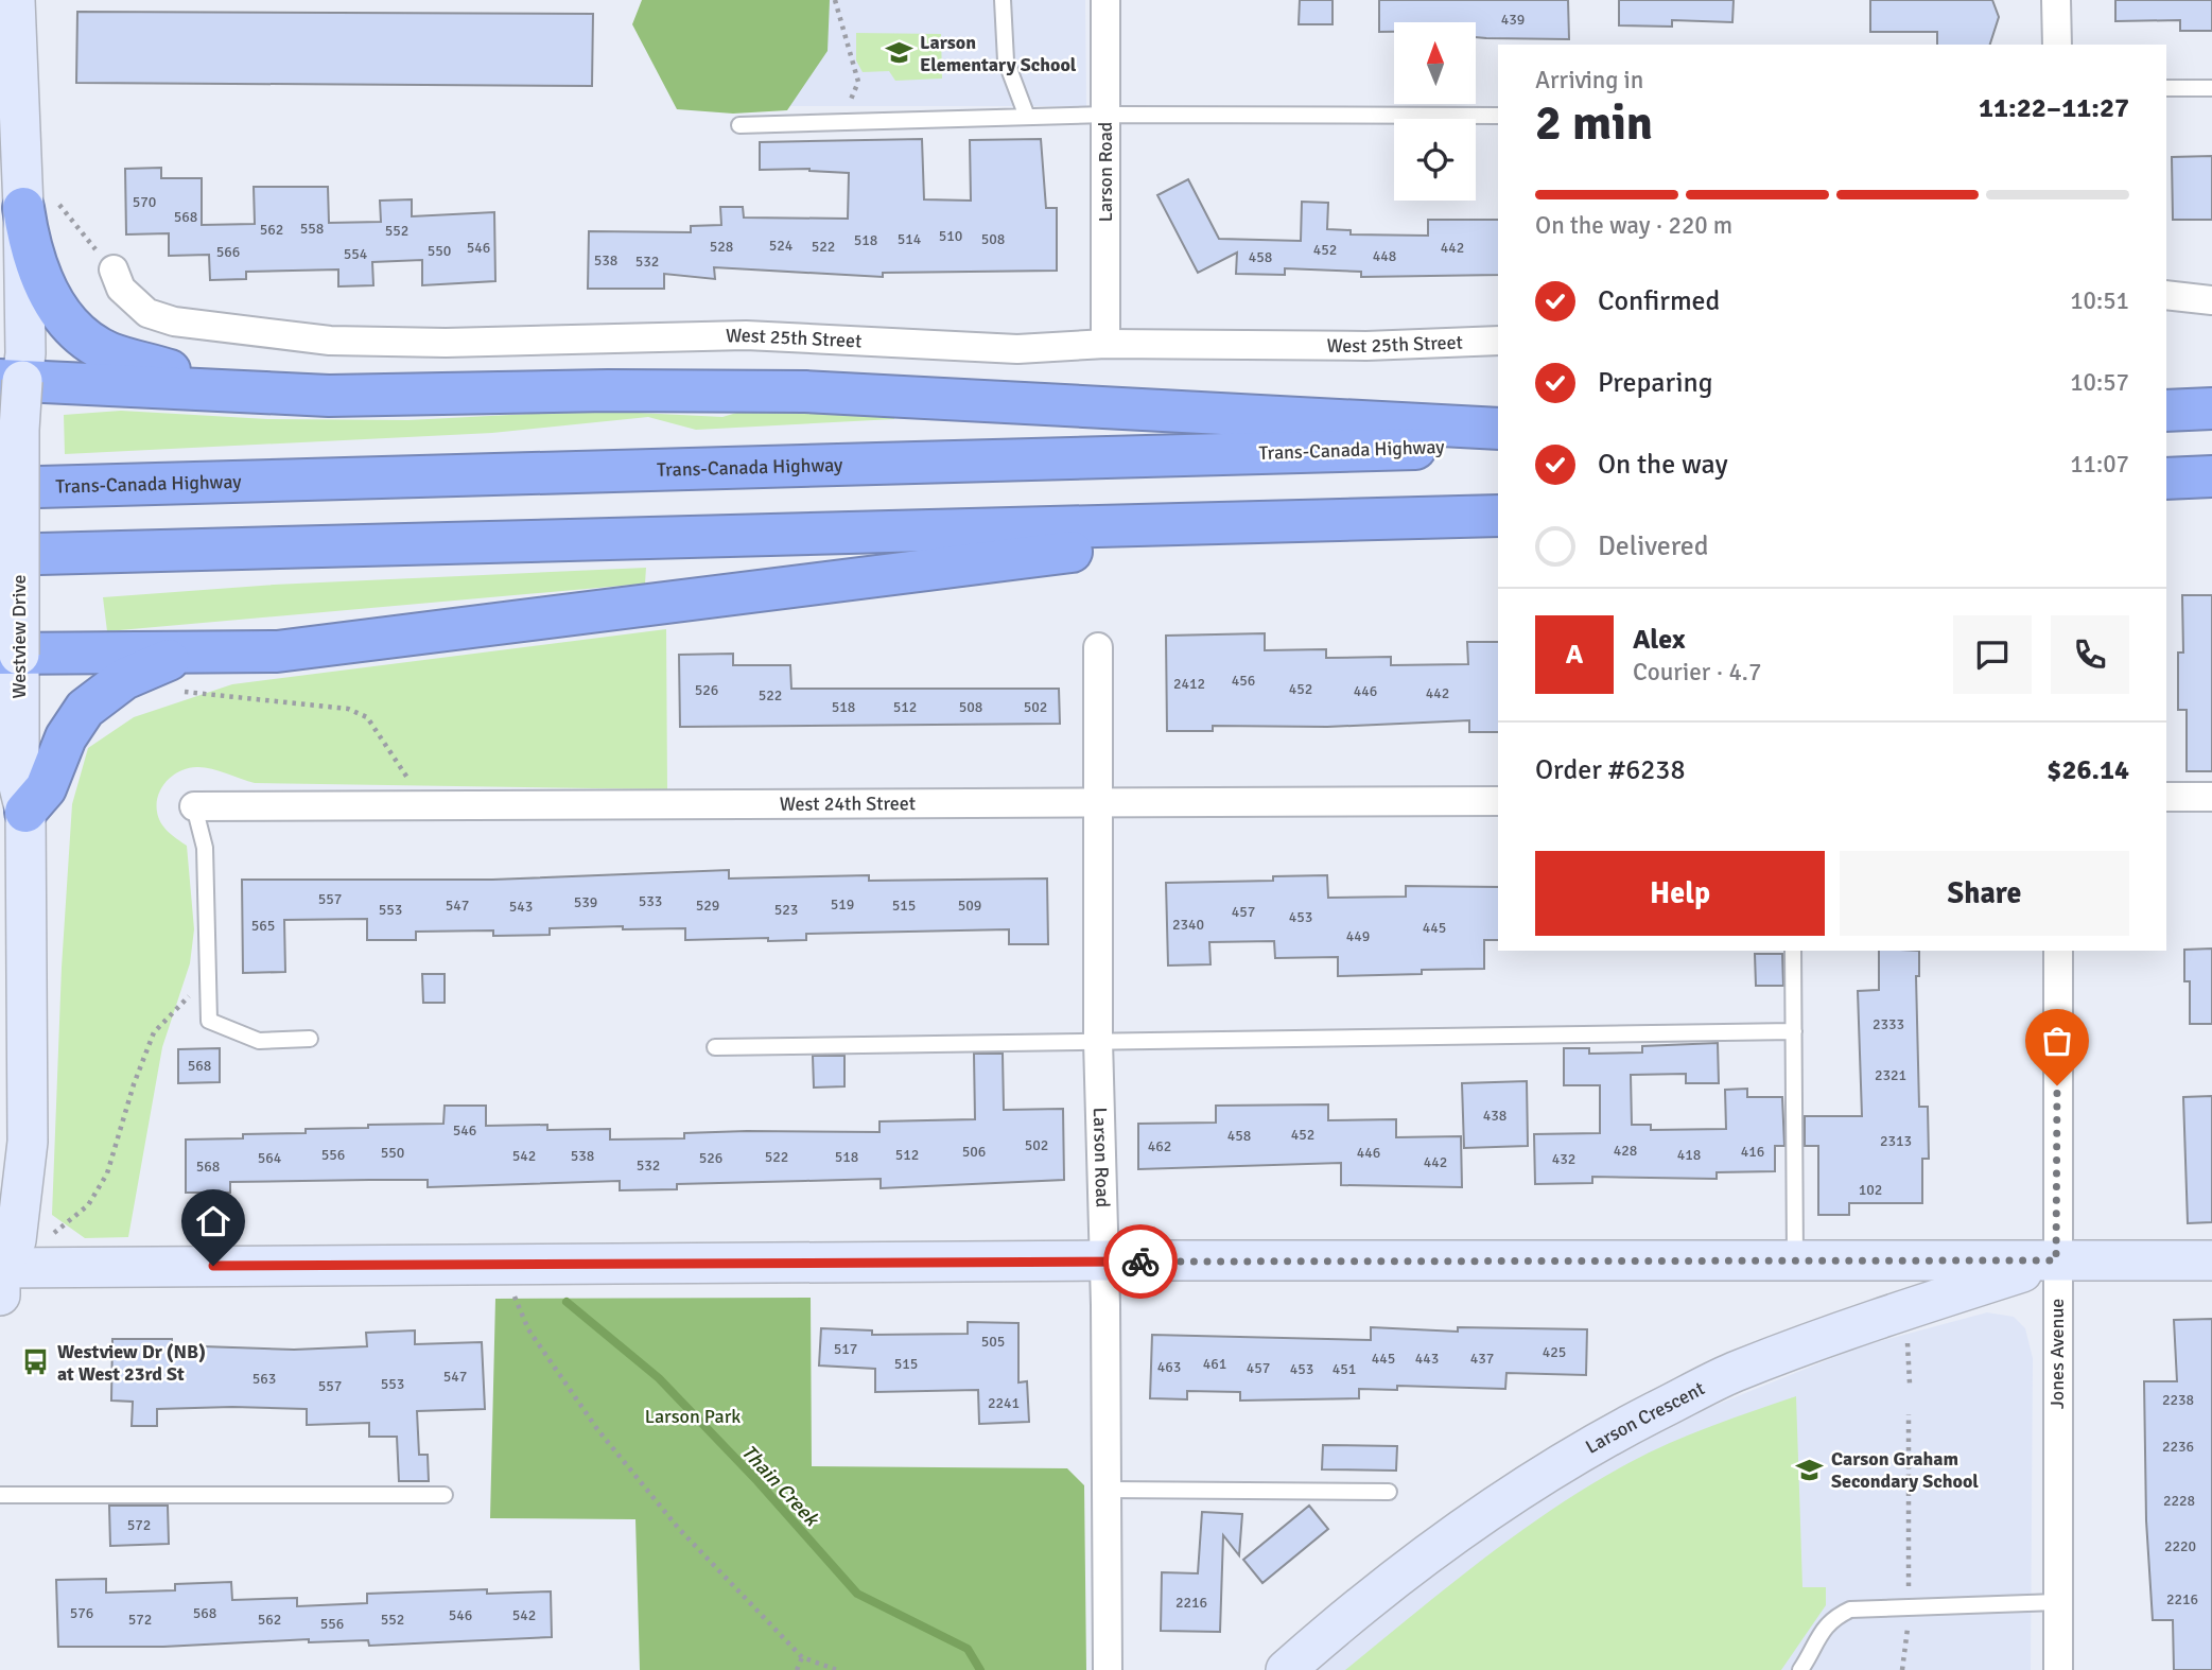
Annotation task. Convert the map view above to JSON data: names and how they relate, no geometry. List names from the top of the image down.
{
  "streets": {
    "highway": ["Trans-Canada Highway"],
    "street": [
      "Larson Road",
      "West 25th Street",
      "Westview Drive",
      "West 24th Street",
      "Jones Avenue",
      "Larson Crescent"
    ]
  },
  "crossings": [
    ["Larson Road", "West 25th Street"],
    ["Larson Road", "West 24th Street"],
    ["Jones Avenue", "Larson Crescent"]
  ],
  "water": ["Thain Creek"],
  "parks": ["Larson Park"],
  "places": {
    "school or university": ["Larson Elementary School", "Carson Graham Secondary School"],
    "bus stop": ["Westview Dr (NB) at West 23rd St"]
  },
  "house_numbers": [
    "439",
    "570",
    "568",
    "558",
    "562",
    "552",
    "510",
    "514",
    "508",
    "518",
    "524",
    "528",
    "522",
    "546",
    "442",
    "452",
    "550",
    "566",
    "554",
    "448",
    "458",
    "538",
    "532",
    "456",
    "2412",
    "452",
    "526",
    "446",
    "442",
    "522",
    "518",
    "512",
    "508",
    "502",
    "557",
    "533",
    "539",
    "519",
    "547",
    "529",
    "515",
    "509",
    "543",
    "553",
    "523",
    "457",
    "453",
    "2340",
    "565",
    "445",
    "449",
    "2333",
    "568",
    "2321",
    "438",
    "546",
    "452",
    "458",
    "2313",
    "502",
    "462",
    "428",
    "506",
    "416",
    "550",
    "446",
    "556",
    "512",
    "418",
    "542",
    "538",
    "522",
    "518",
    "564",
    "526",
    "432",
    "442",
    "532",
    "568",
    "102",
    "505",
    "517",
    "425",
    "445",
    "443",
    "437",
    "515",
    "461",
    "463",
    "457",
    "453",
    "451",
    "547",
    "563",
    "553",
    "557",
    "2238",
    "2241",
    "2236",
    "2228",
    "572",
    "2220",
    "2216",
    "2216",
    "576",
    "568",
    "546",
    "542",
    "572",
    "562",
    "552",
    "556"
  ],
  "north": "top",
  "page": {
    "heading": ["2 min", "Arriving in", "11:22–11:27"],
    "panel": [
      "Alex",
      "Courier · 4.7",
      "Order #6238",
      "$26.14"
    ],
    "bar": "On the way · 220 m",
    "list": [
      ["Confirmed", "10:51"],
      ["Preparing", "10:57"],
      ["On the way", "11:07"],
      "Delivered"
    ],
    "round": "A",
    "buttons": ["Help", "Share"]
  }
}
